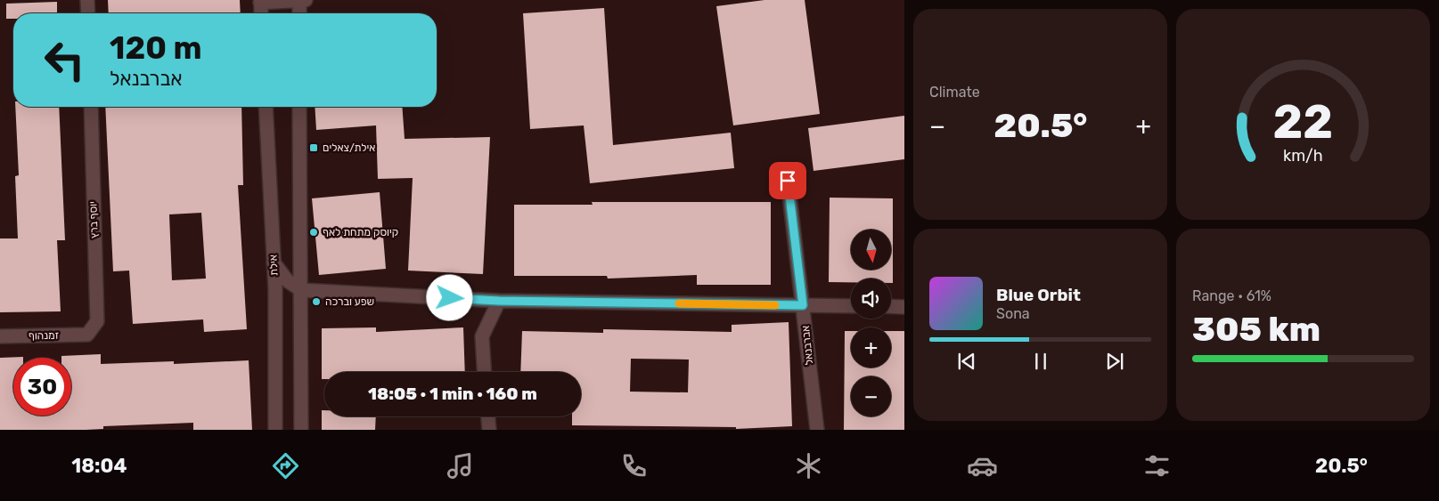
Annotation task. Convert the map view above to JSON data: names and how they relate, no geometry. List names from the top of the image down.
{
  "streets": {
    "street": [
      "יוסף ברץ",
      "אילת",
      "זמנהוף",
      "אברבנאל"
    ]
  },
  "crossings": [
    ["יוסף ברץ", "זמנהוף"]
  ],
  "places": {
    "transit": ["אילת/צאלים"],
    "other": ["קיוסק מתחת לאף", "שפע וברכה"]
  },
  "north": "bottom",
  "page": {
    "tile": [
      "Climate",
      ["Range · 61%", "305 km"]
    ],
    "turn": ["120 m", "אברבנאל"],
    "heat": ["−", "20.5°", "+"],
    "map_buttons": ["+", "−"],
    "song": ["Blue Orbit", "Sona"],
    "limit": "30",
    "trip": "18:05 · 1 min · 160 m",
    "tabs": ["18:04", "20.5°"],
    "gauge": ["22", "km/h"]
  }
}
